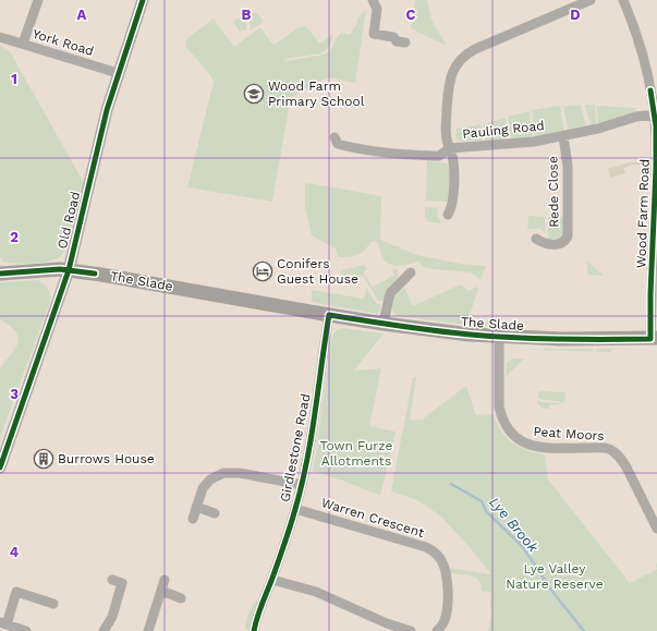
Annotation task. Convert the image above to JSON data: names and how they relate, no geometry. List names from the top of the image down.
{
  "streets": {
    "main road": ["The Slade"],
    "street": [
      "York Road",
      "Pauling Road",
      "Rede Close",
      "Wood Farm Road",
      "Old Road",
      "Peat Moors",
      "Girdlestone Road",
      "Warren Crescent"
    ]
  },
  "crossings": [
    ["York Road", "Old Road"],
    ["Pauling Road", "Rede Close"],
    ["Pauling Road", "Wood Farm Road"],
    ["Wood Farm Road", "The Slade"],
    ["Old Road", "The Slade"],
    ["The Slade", "Peat Moors"],
    ["The Slade", "Girdlestone Road"],
    ["Girdlestone Road", "Warren Crescent"]
  ],
  "water": ["Lye Brook"],
  "parks": ["Town Furze Allotments", "Lye Valley Nature Reserve"],
  "places": {
    "school or university": ["Wood Farm Primary School"],
    "hotel": ["Conifers Guest House"],
    "building": ["Burrows House"]
  },
  "grid": {
    "columns": [
      "A",
      "B",
      "C",
      "D"
    ],
    "rows": [
      "1",
      "2",
      "3",
      "4"
    ]
  }
}
